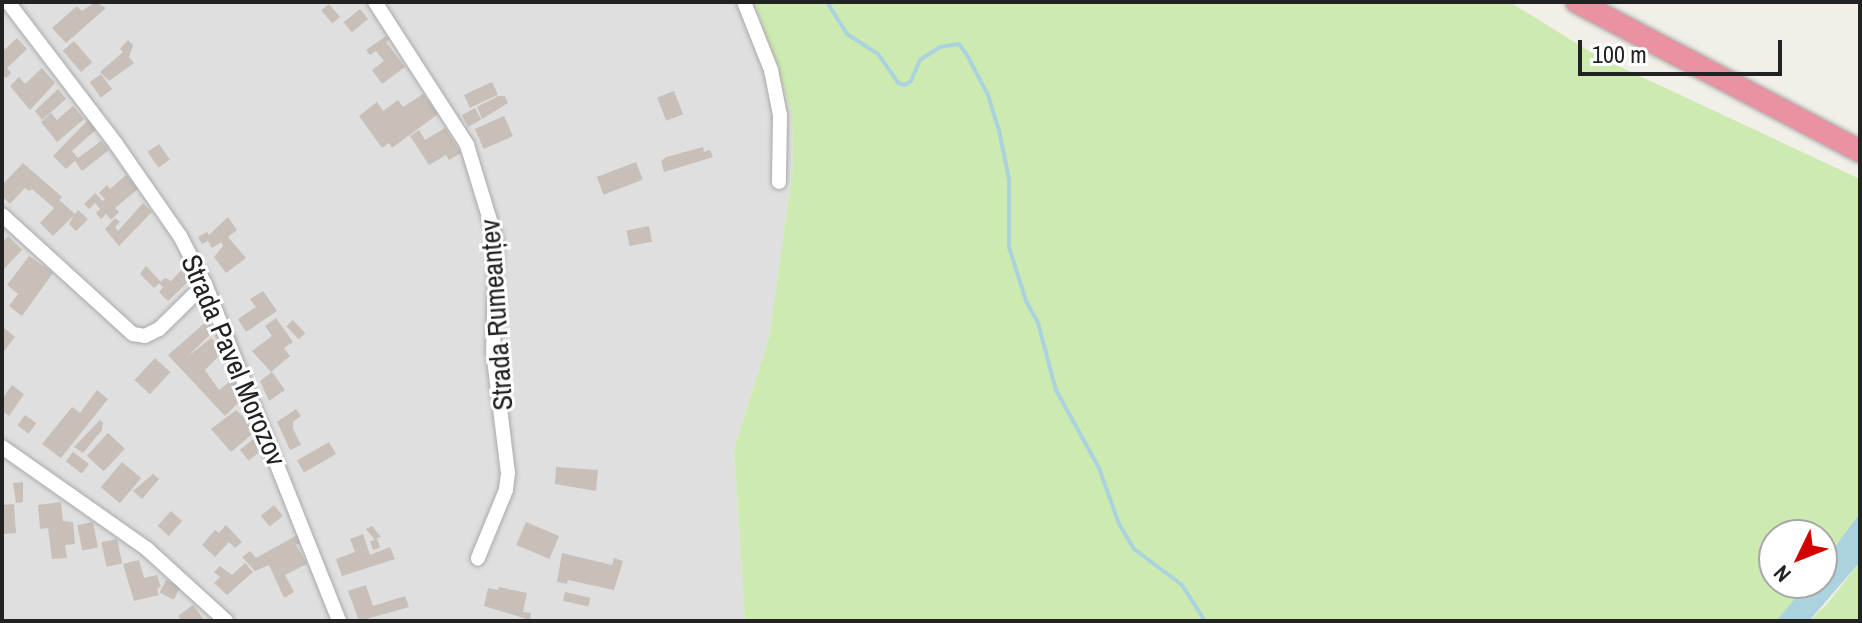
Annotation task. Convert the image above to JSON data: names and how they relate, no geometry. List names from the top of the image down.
{
  "streets": {
    "street": ["Strada Rumeanțev", "Strada Pavel Morozov"]
  },
  "scale_bar": "100 m",
  "north": "bottom left"
}
